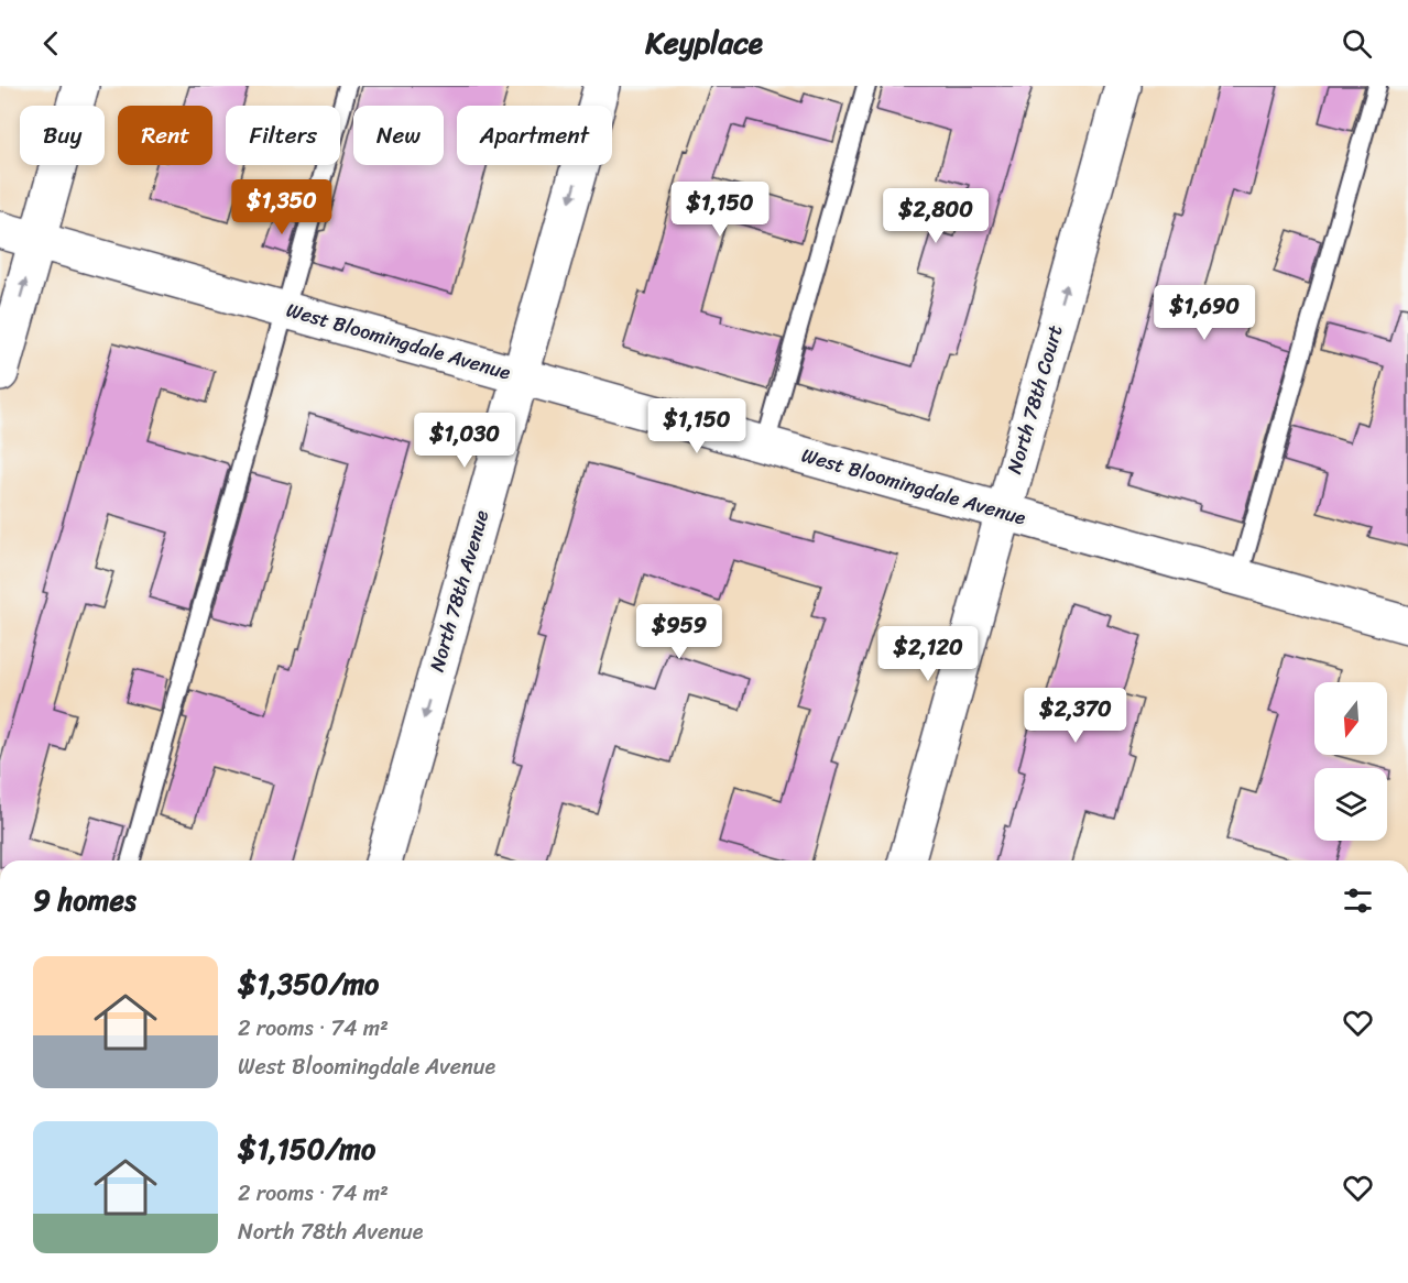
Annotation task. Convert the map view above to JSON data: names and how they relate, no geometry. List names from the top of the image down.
{
  "streets": {
    "street": ["West Bloomingdale Avenue", "North 78th Court", "North 78th Avenue"]
  },
  "crossings": [
    ["West Bloomingdale Avenue", "North 78th Court"],
    ["West Bloomingdale Avenue", "North 78th Avenue"]
  ],
  "one_way": ["North 78th Court", "North 78th Avenue"],
  "north": "bottom",
  "page": {
    "header": "Keyplace",
    "chip": [
      "Buy",
      "Rent",
      "Filters",
      "New",
      "Apartment"
    ],
    "price": [
      "$1,350",
      "$1,150",
      "$2,800",
      "$1,690",
      "$1,150",
      "$1,030",
      "$959",
      "$2,120",
      "$2,370"
    ],
    "heading": "9 homes",
    "list": [
      {
        "name": "$1,350/mo",
        "note": "2 rooms · 74 m² · West Bloomingdale Avenue"
      },
      {
        "name": "$1,150/mo",
        "note": "2 rooms · 74 m² · North 78th Avenue"
      }
    ]
  }
}
